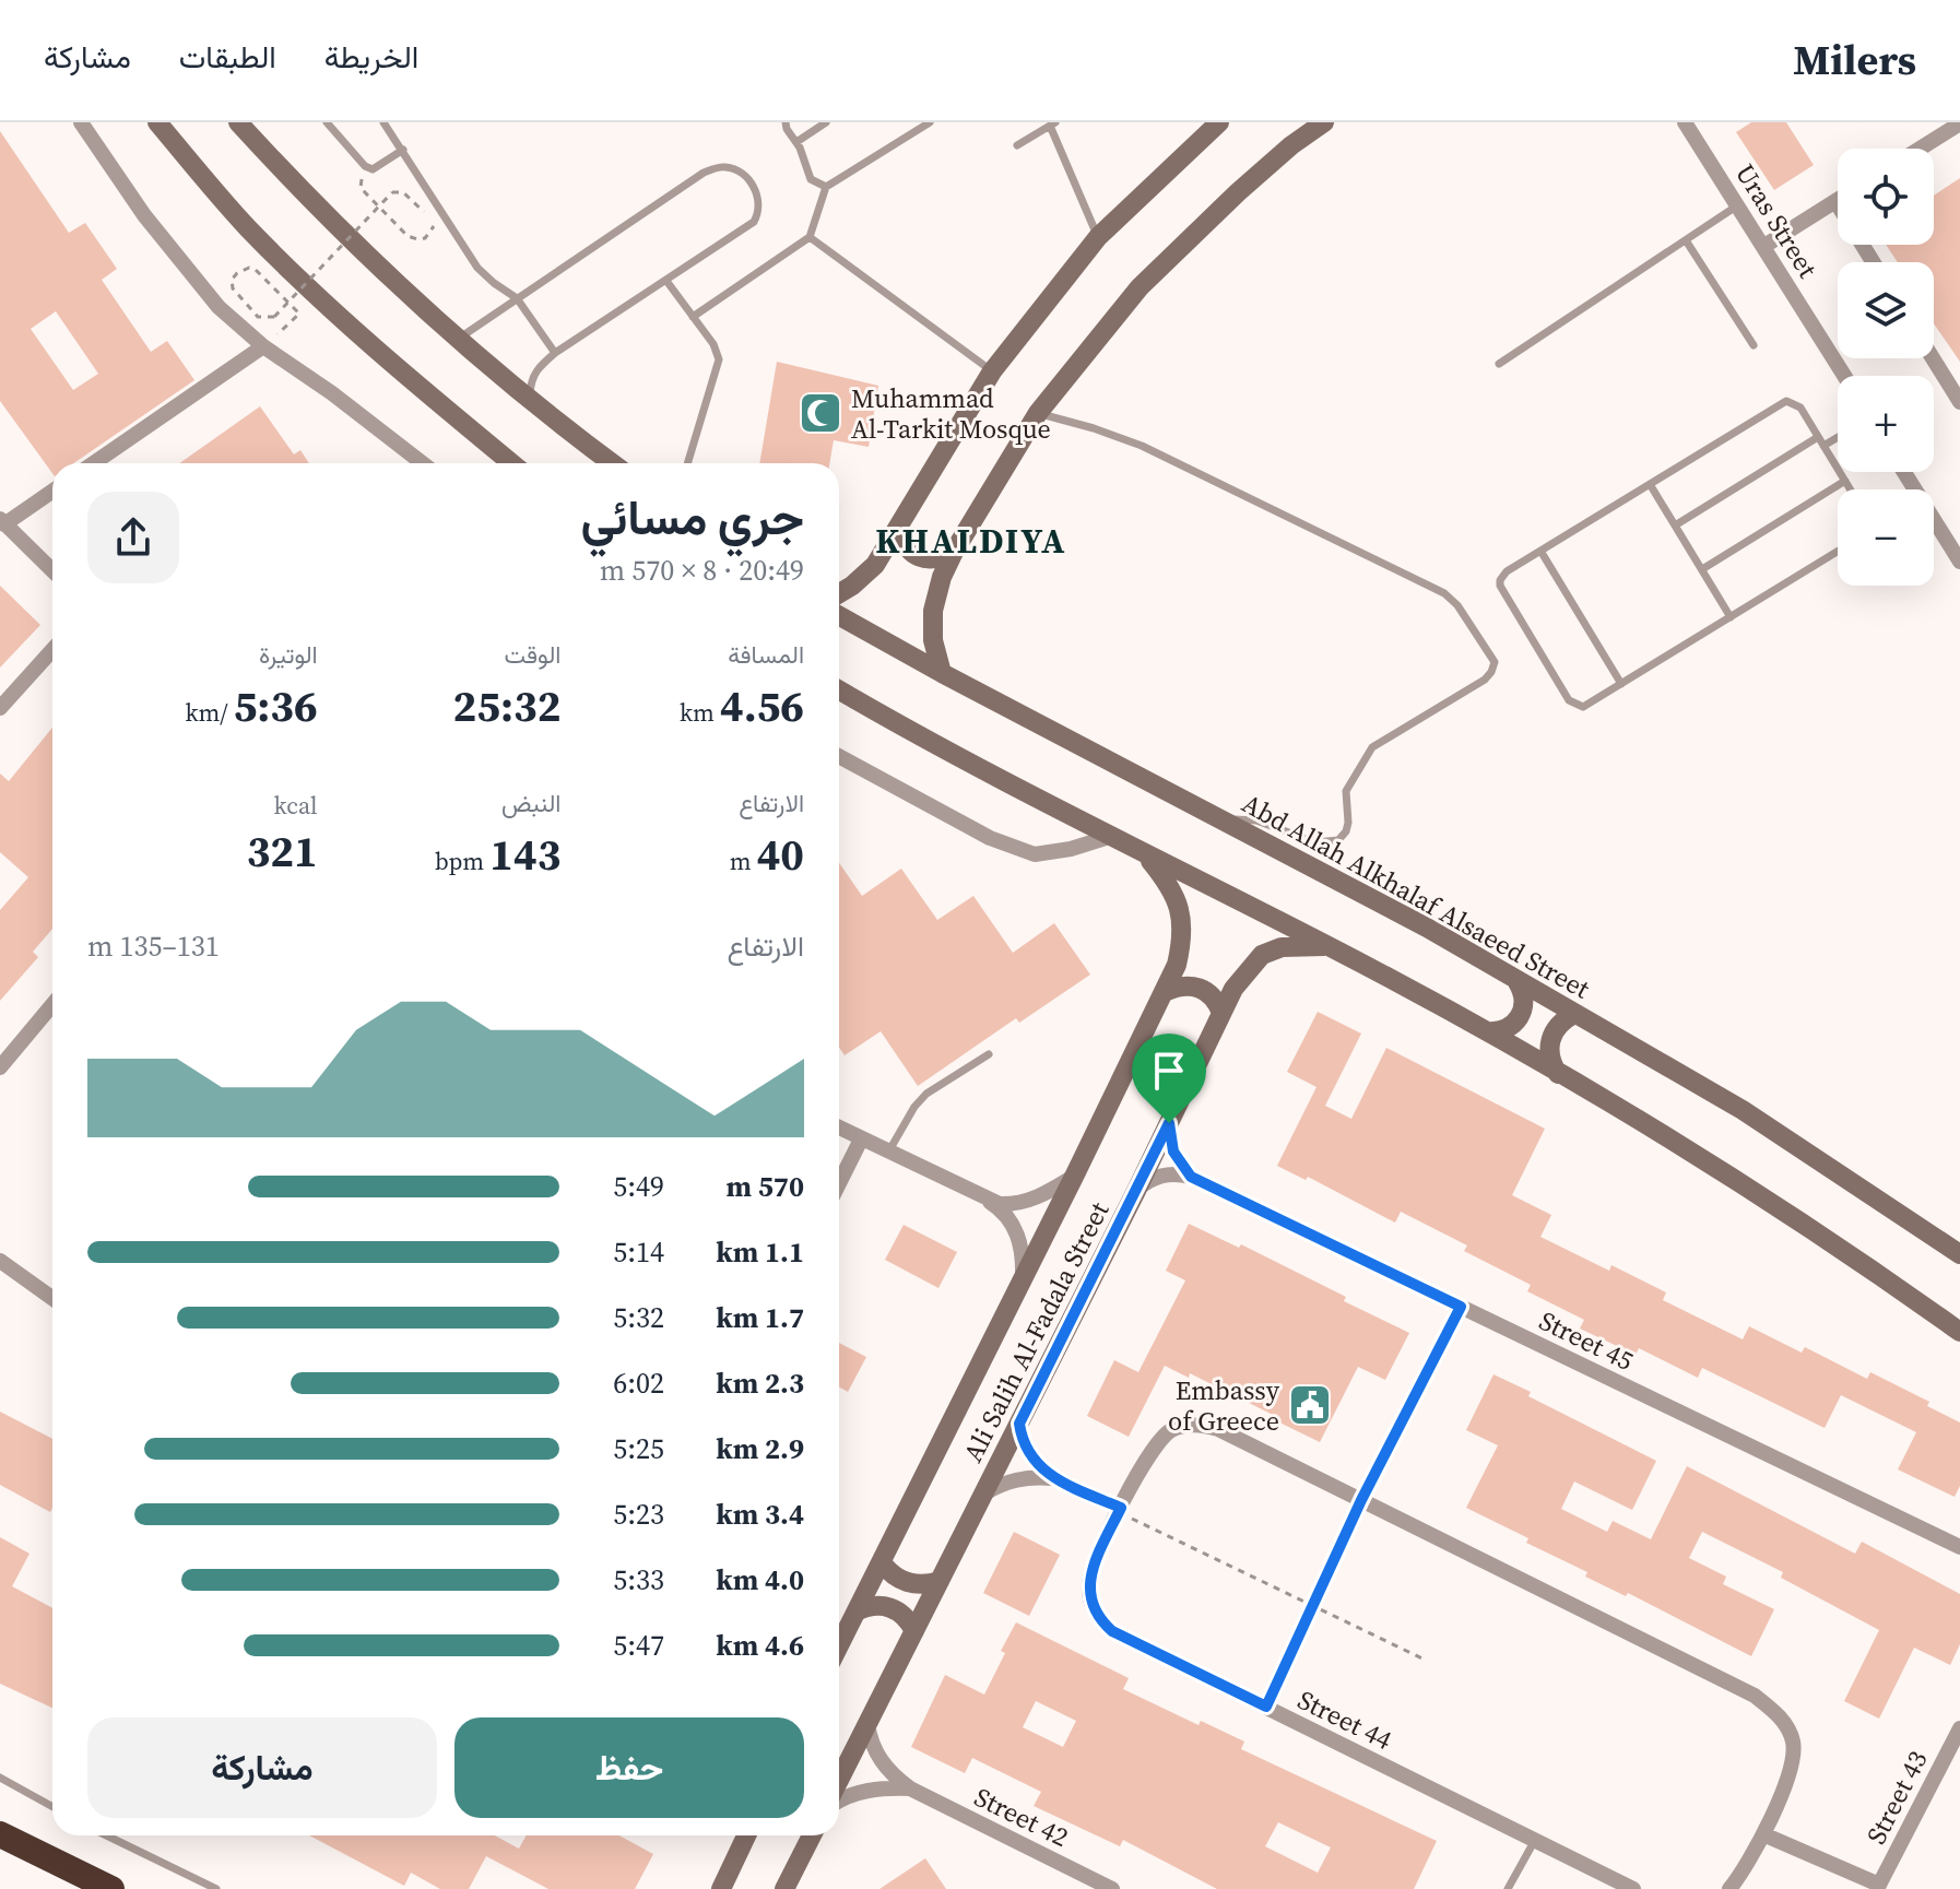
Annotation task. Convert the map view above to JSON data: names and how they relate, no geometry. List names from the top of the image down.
{
  "streets": {
    "main road": ["Abd Allah Alkhalaf Alsaeed Street", "Ali Salih Al-Fadala Street"],
    "street": [
      "Uras Street",
      "Street 45",
      "Street 44",
      "Street 43",
      "Street 42"
    ]
  },
  "crossings": [
    ["Ali Salih Al-Fadala Street", "Street 42"]
  ],
  "districts": ["KHALDIYA"],
  "places": {
    "mosque": ["Muhammad Al-Tarkit Mosque"],
    "public building": ["Embassy of Greece"]
  },
  "page": {
    "header": "Milers",
    "nav": ["الخريطة", "الطبقات", "مشاركة"],
    "map_buttons": ["+", "−"],
    "heading": ["جري مسائي", "20:49 · 8 × 570 m"],
    "stats": [
      ["المسافة", "4.56 km"],
      ["الوقت", "25:32"],
      ["الوتيرة", "5:36 /km"],
      ["الارتفاع", "40 m"],
      ["النبض", "143 bpm"],
      ["kcal", "321"]
    ],
    "chart": ["الارتفاع", "131–135 m"],
    "list": [
      {
        "name": "570 m",
        "note": "5:49"
      },
      {
        "name": "1.1 km",
        "note": "5:14"
      },
      {
        "name": "1.7 km",
        "note": "5:32"
      },
      {
        "name": "2.3 km",
        "note": "6:02"
      },
      {
        "name": "2.9 km",
        "note": "5:25"
      },
      {
        "name": "3.4 km",
        "note": "5:23"
      },
      {
        "name": "4.0 km",
        "note": "5:33"
      },
      {
        "name": "4.6 km",
        "note": "5:47"
      }
    ],
    "buttons": ["حفظ", "مشاركة"]
  }
}
